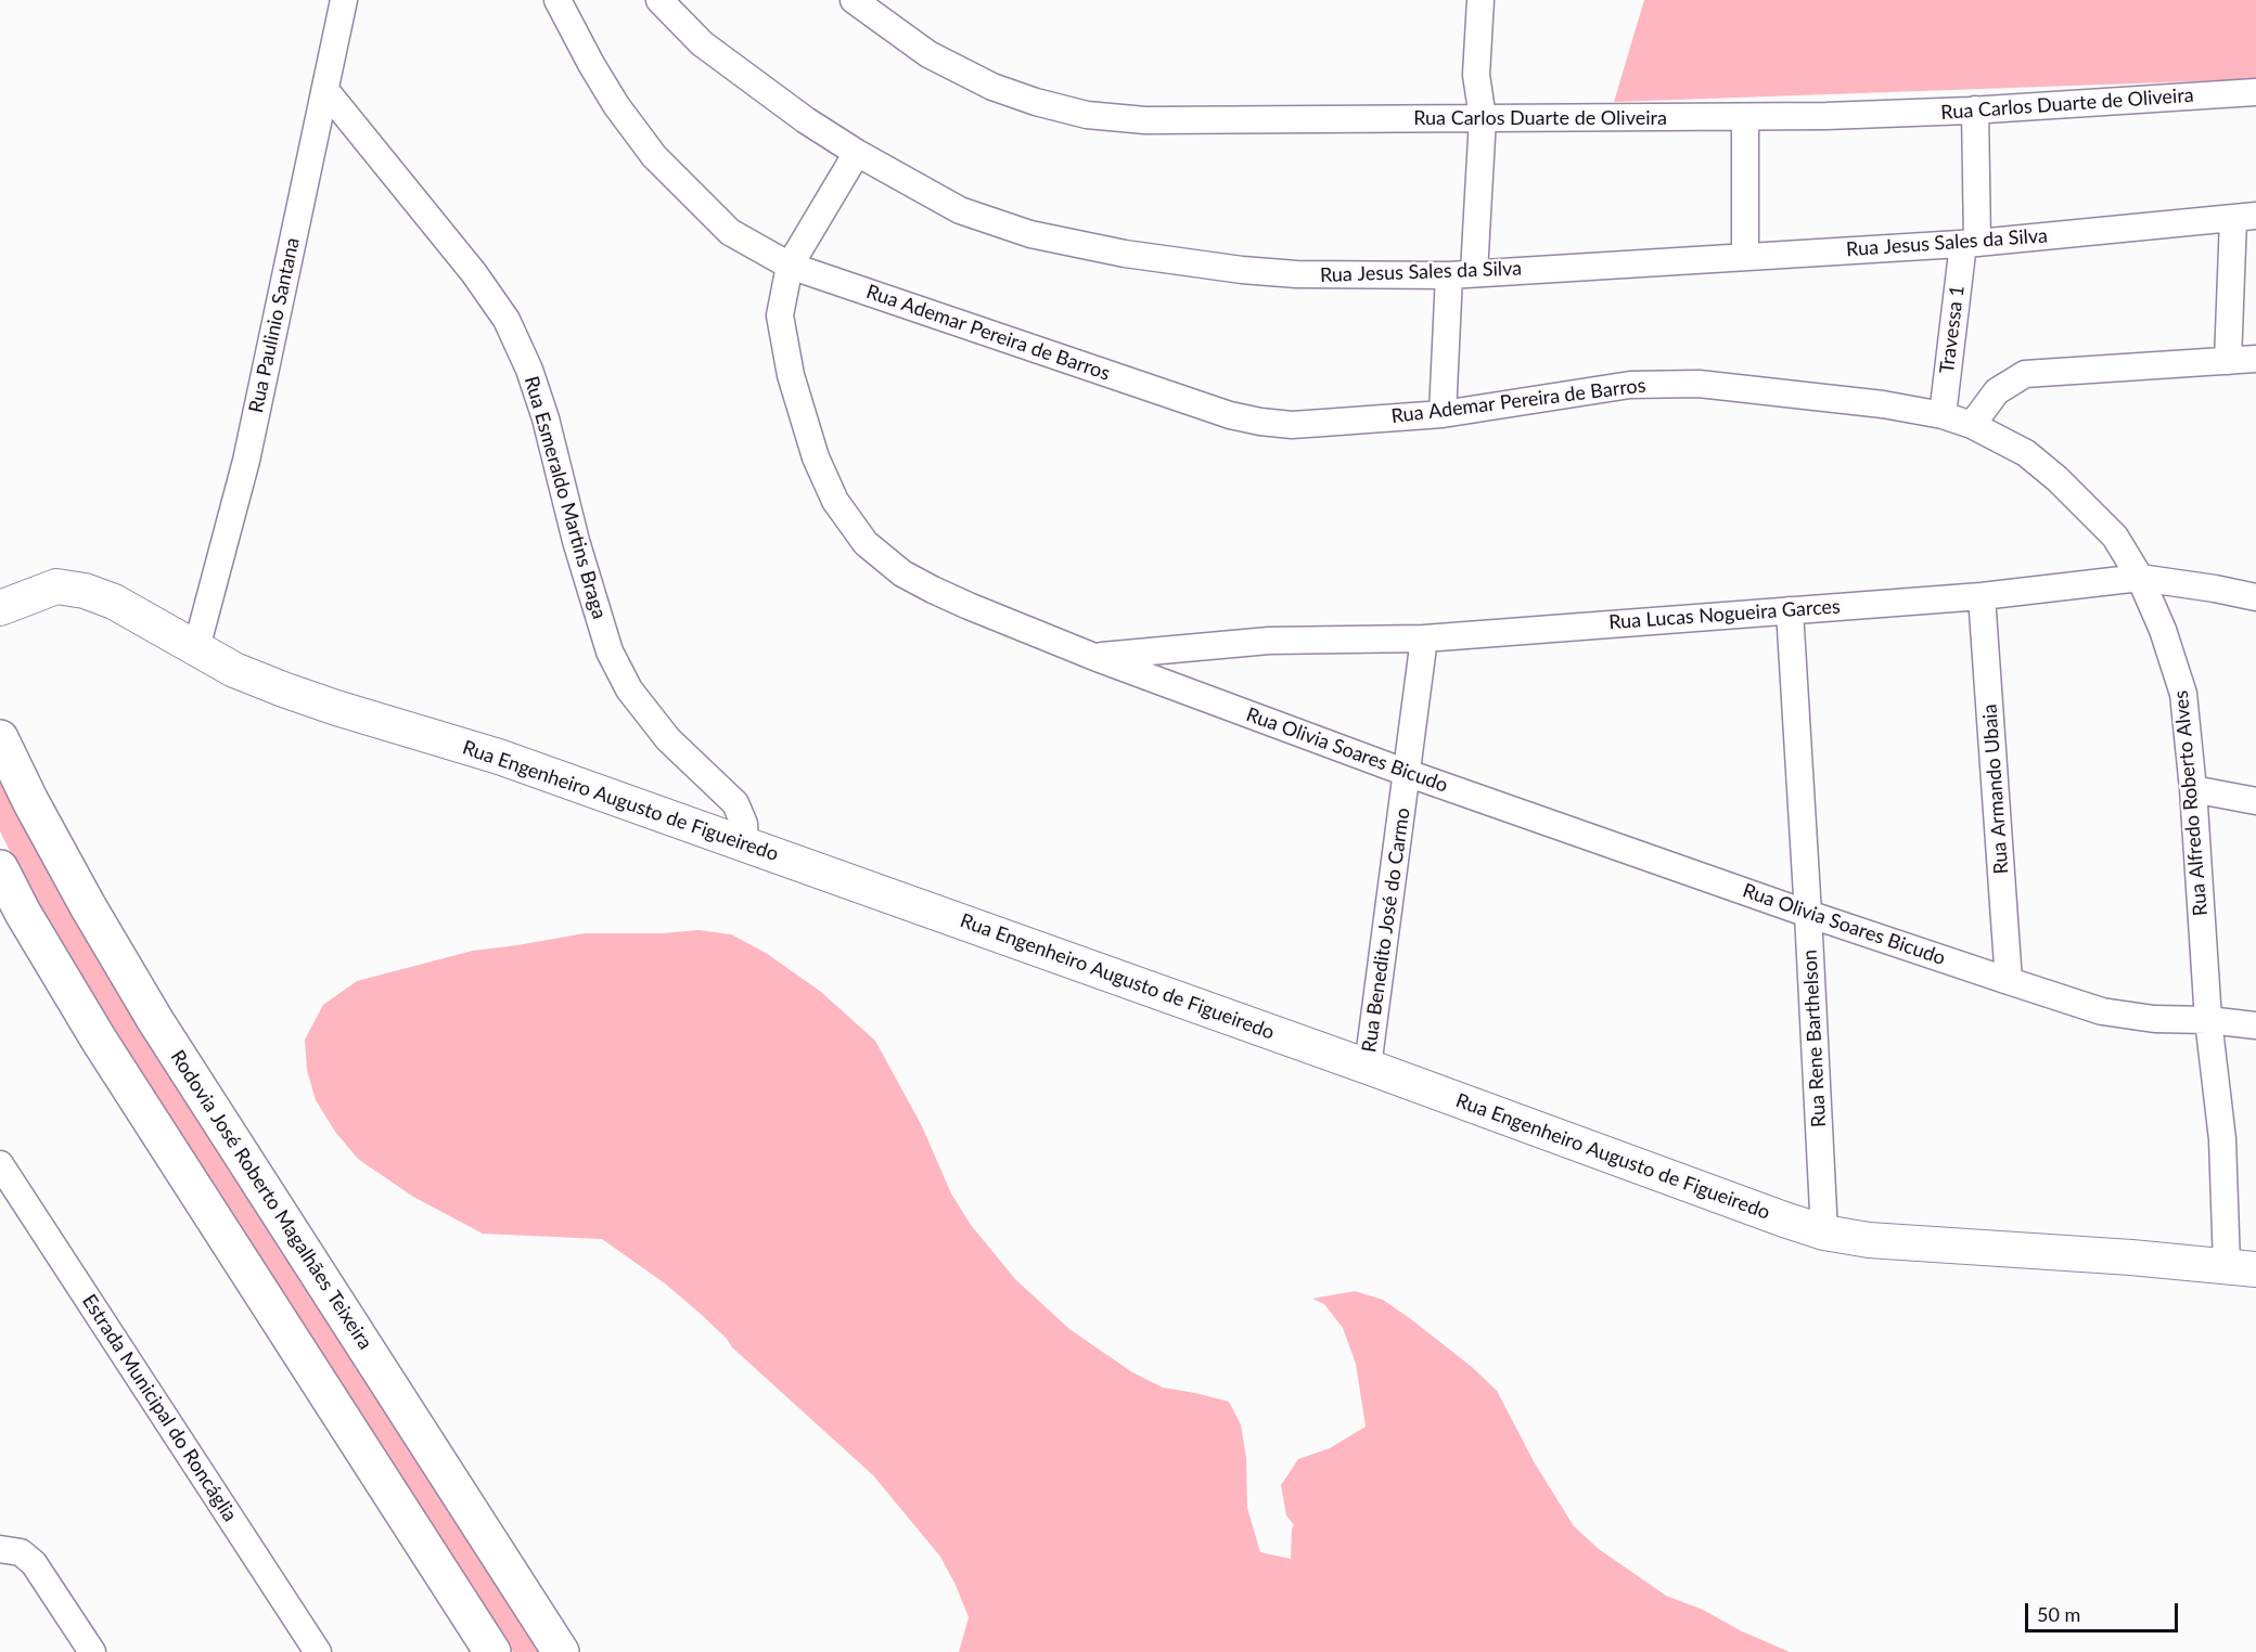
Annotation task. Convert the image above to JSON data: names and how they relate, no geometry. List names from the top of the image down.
{
  "streets": {
    "highway": ["Rodovia José Roberto Magalhães Teixeira"],
    "main road": ["Rua Engenheiro Augusto de Figueiredo"],
    "street": [
      "Rua Carlos Duarte de Oliveira",
      "Rua Jesus Sales da Silva",
      "Rua Paulinio Santana",
      "Travessa 1",
      "Rua Ademar Pereira de Barros",
      "Rua Esmeraldo Martins Braga",
      "Rua Lucas Nogueira Garces",
      "Rua Olivia Soares Bicudo",
      "Rua Armando Ubaia",
      "Rua Alfredo Roberto Alves",
      "Rua Benedito José do Carmo",
      "Rua Rene Barthelson",
      "Estrada Municipal do Roncáglia"
    ]
  },
  "crossings": [
    ["Rua Carlos Duarte de Oliveira", "Travessa 1"],
    ["Rua Jesus Sales da Silva", "Travessa 1"],
    ["Rua Jesus Sales da Silva", "Rua Olivia Soares Bicudo"],
    ["Rua Paulinio Santana", "Rua Esmeraldo Martins Braga"],
    ["Rua Paulinio Santana", "Rua Engenheiro Augusto de Figueiredo"],
    ["Travessa 1", "Rua Ademar Pereira de Barros"],
    ["Rua Ademar Pereira de Barros", "Rua Olivia Soares Bicudo"],
    ["Rua Ademar Pereira de Barros", "Rua Alfredo Roberto Alves"],
    ["Rua Esmeraldo Martins Braga", "Rua Engenheiro Augusto de Figueiredo"],
    ["Rua Lucas Nogueira Garces", "Rua Olivia Soares Bicudo"],
    ["Rua Lucas Nogueira Garces", "Rua Armando Ubaia"],
    ["Rua Lucas Nogueira Garces", "Rua Alfredo Roberto Alves"],
    ["Rua Lucas Nogueira Garces", "Rua Benedito José do Carmo"],
    ["Rua Lucas Nogueira Garces", "Rua Rene Barthelson"],
    ["Rua Olivia Soares Bicudo", "Rua Armando Ubaia"],
    ["Rua Olivia Soares Bicudo", "Rua Alfredo Roberto Alves"],
    ["Rua Olivia Soares Bicudo", "Rua Benedito José do Carmo"],
    ["Rua Olivia Soares Bicudo", "Rua Rene Barthelson"],
    ["Rua Engenheiro Augusto de Figueiredo", "Rua Alfredo Roberto Alves"],
    ["Rua Engenheiro Augusto de Figueiredo", "Rua Benedito José do Carmo"],
    ["Rua Engenheiro Augusto de Figueiredo", "Rua Rene Barthelson"]
  ],
  "scale_bar": "50 m"
}
